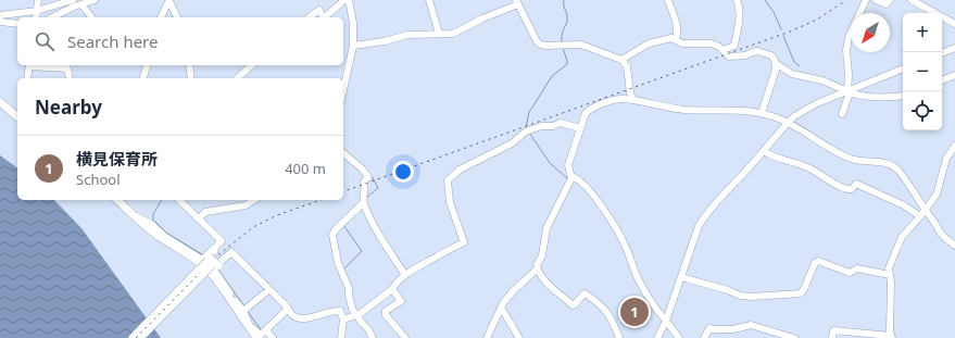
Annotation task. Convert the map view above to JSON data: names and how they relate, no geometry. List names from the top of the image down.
{
  "north": "bottom left",
  "page": {
    "map_buttons": ["+", "−"],
    "search": "Search here",
    "heading": "Nearby",
    "list": [
      {
        "mark": "1",
        "name": "横見保育所",
        "note": "School",
        "value": "400 m"
      }
    ],
    "pins": "1"
  }
}
